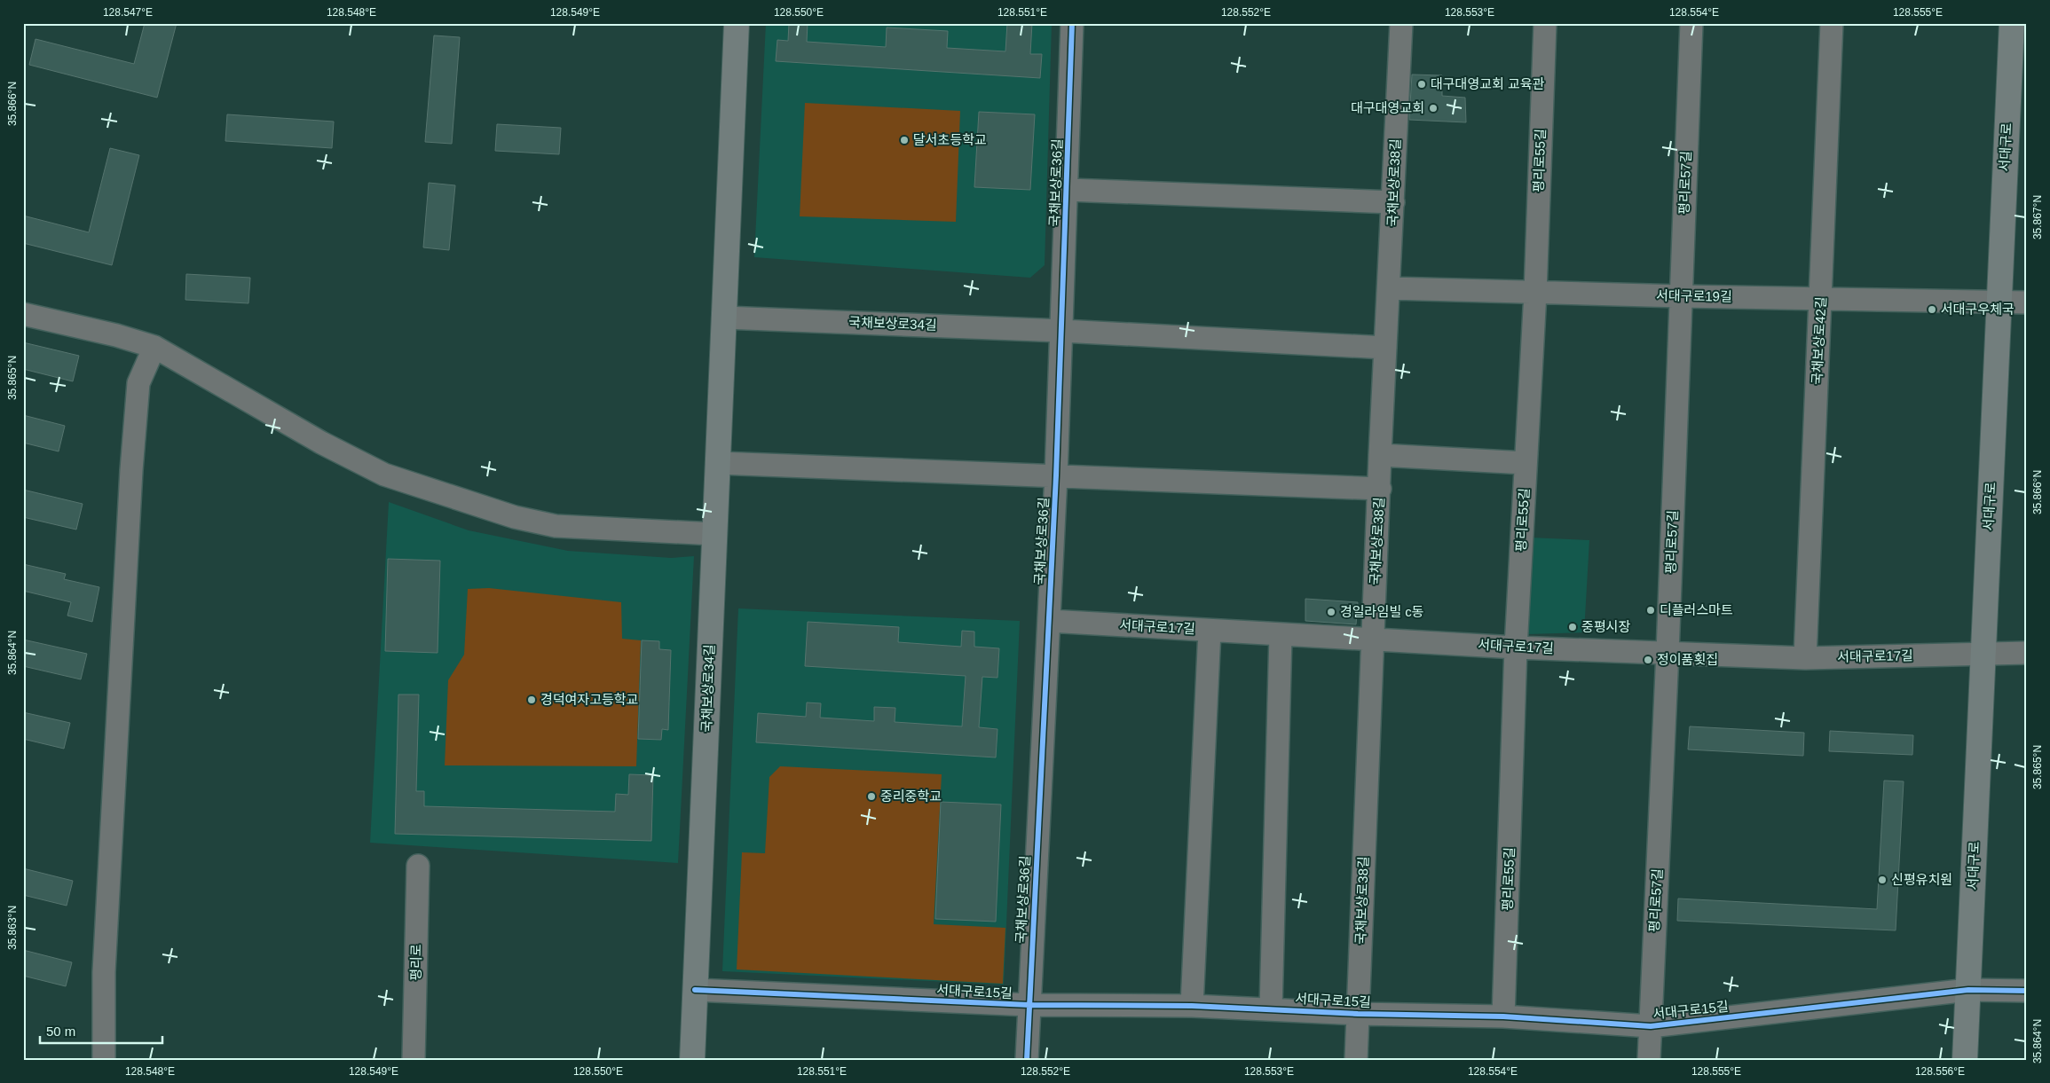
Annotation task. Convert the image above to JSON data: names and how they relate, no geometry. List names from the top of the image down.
{
  "streets": {
    "main road": ["서대구로", "국채보상로34길"],
    "street": [
      "평리로55길",
      "국채보상로36길",
      "국채보상로38길",
      "평리로57길",
      "서대구로19길",
      "국채보상로42길",
      "서대구로17길",
      "평리로",
      "서대구로15길"
    ]
  },
  "crossings": [
    ["서대구로", "서대구로19길"],
    ["서대구로", "서대구로17길"],
    ["서대구로", "서대구로15길"],
    ["평리로55길", "서대구로19길"],
    ["평리로55길", "서대구로17길"],
    ["평리로55길", "서대구로15길"],
    ["국채보상로36길", "국채보상로34길"],
    ["국채보상로36길", "서대구로17길"],
    ["국채보상로36길", "서대구로15길"],
    ["국채보상로38길", "서대구로19길"],
    ["국채보상로38길", "서대구로17길"],
    ["국채보상로38길", "서대구로15길"],
    ["평리로57길", "서대구로19길"],
    ["평리로57길", "서대구로17길"],
    ["평리로57길", "서대구로15길"],
    ["서대구로19길", "국채보상로42길"],
    ["국채보상로34길", "서대구로15길"],
    ["국채보상로42길", "서대구로17길"]
  ],
  "places": [
    "대구대영교회 교육관",
    "대구대영교회",
    "달서초등학교",
    "서대구우체국",
    "디플러스마트",
    "경일라임빌 c동",
    "중평시장",
    "정이품횟집",
    "경덕여자고등학교",
    "중리중학교",
    "신평유치원"
  ],
  "scale_bar": "50 m",
  "coordinates": [
    "128.547°E",
    "128.548°E",
    "128.549°E",
    "128.550°E",
    "128.551°E",
    "128.552°E",
    "128.553°E",
    "128.554°E",
    "128.555°E",
    "35.866°N",
    "35.867°N",
    "35.865°N",
    "35.864°N",
    "35.863°N",
    "128.556°E"
  ]
}
